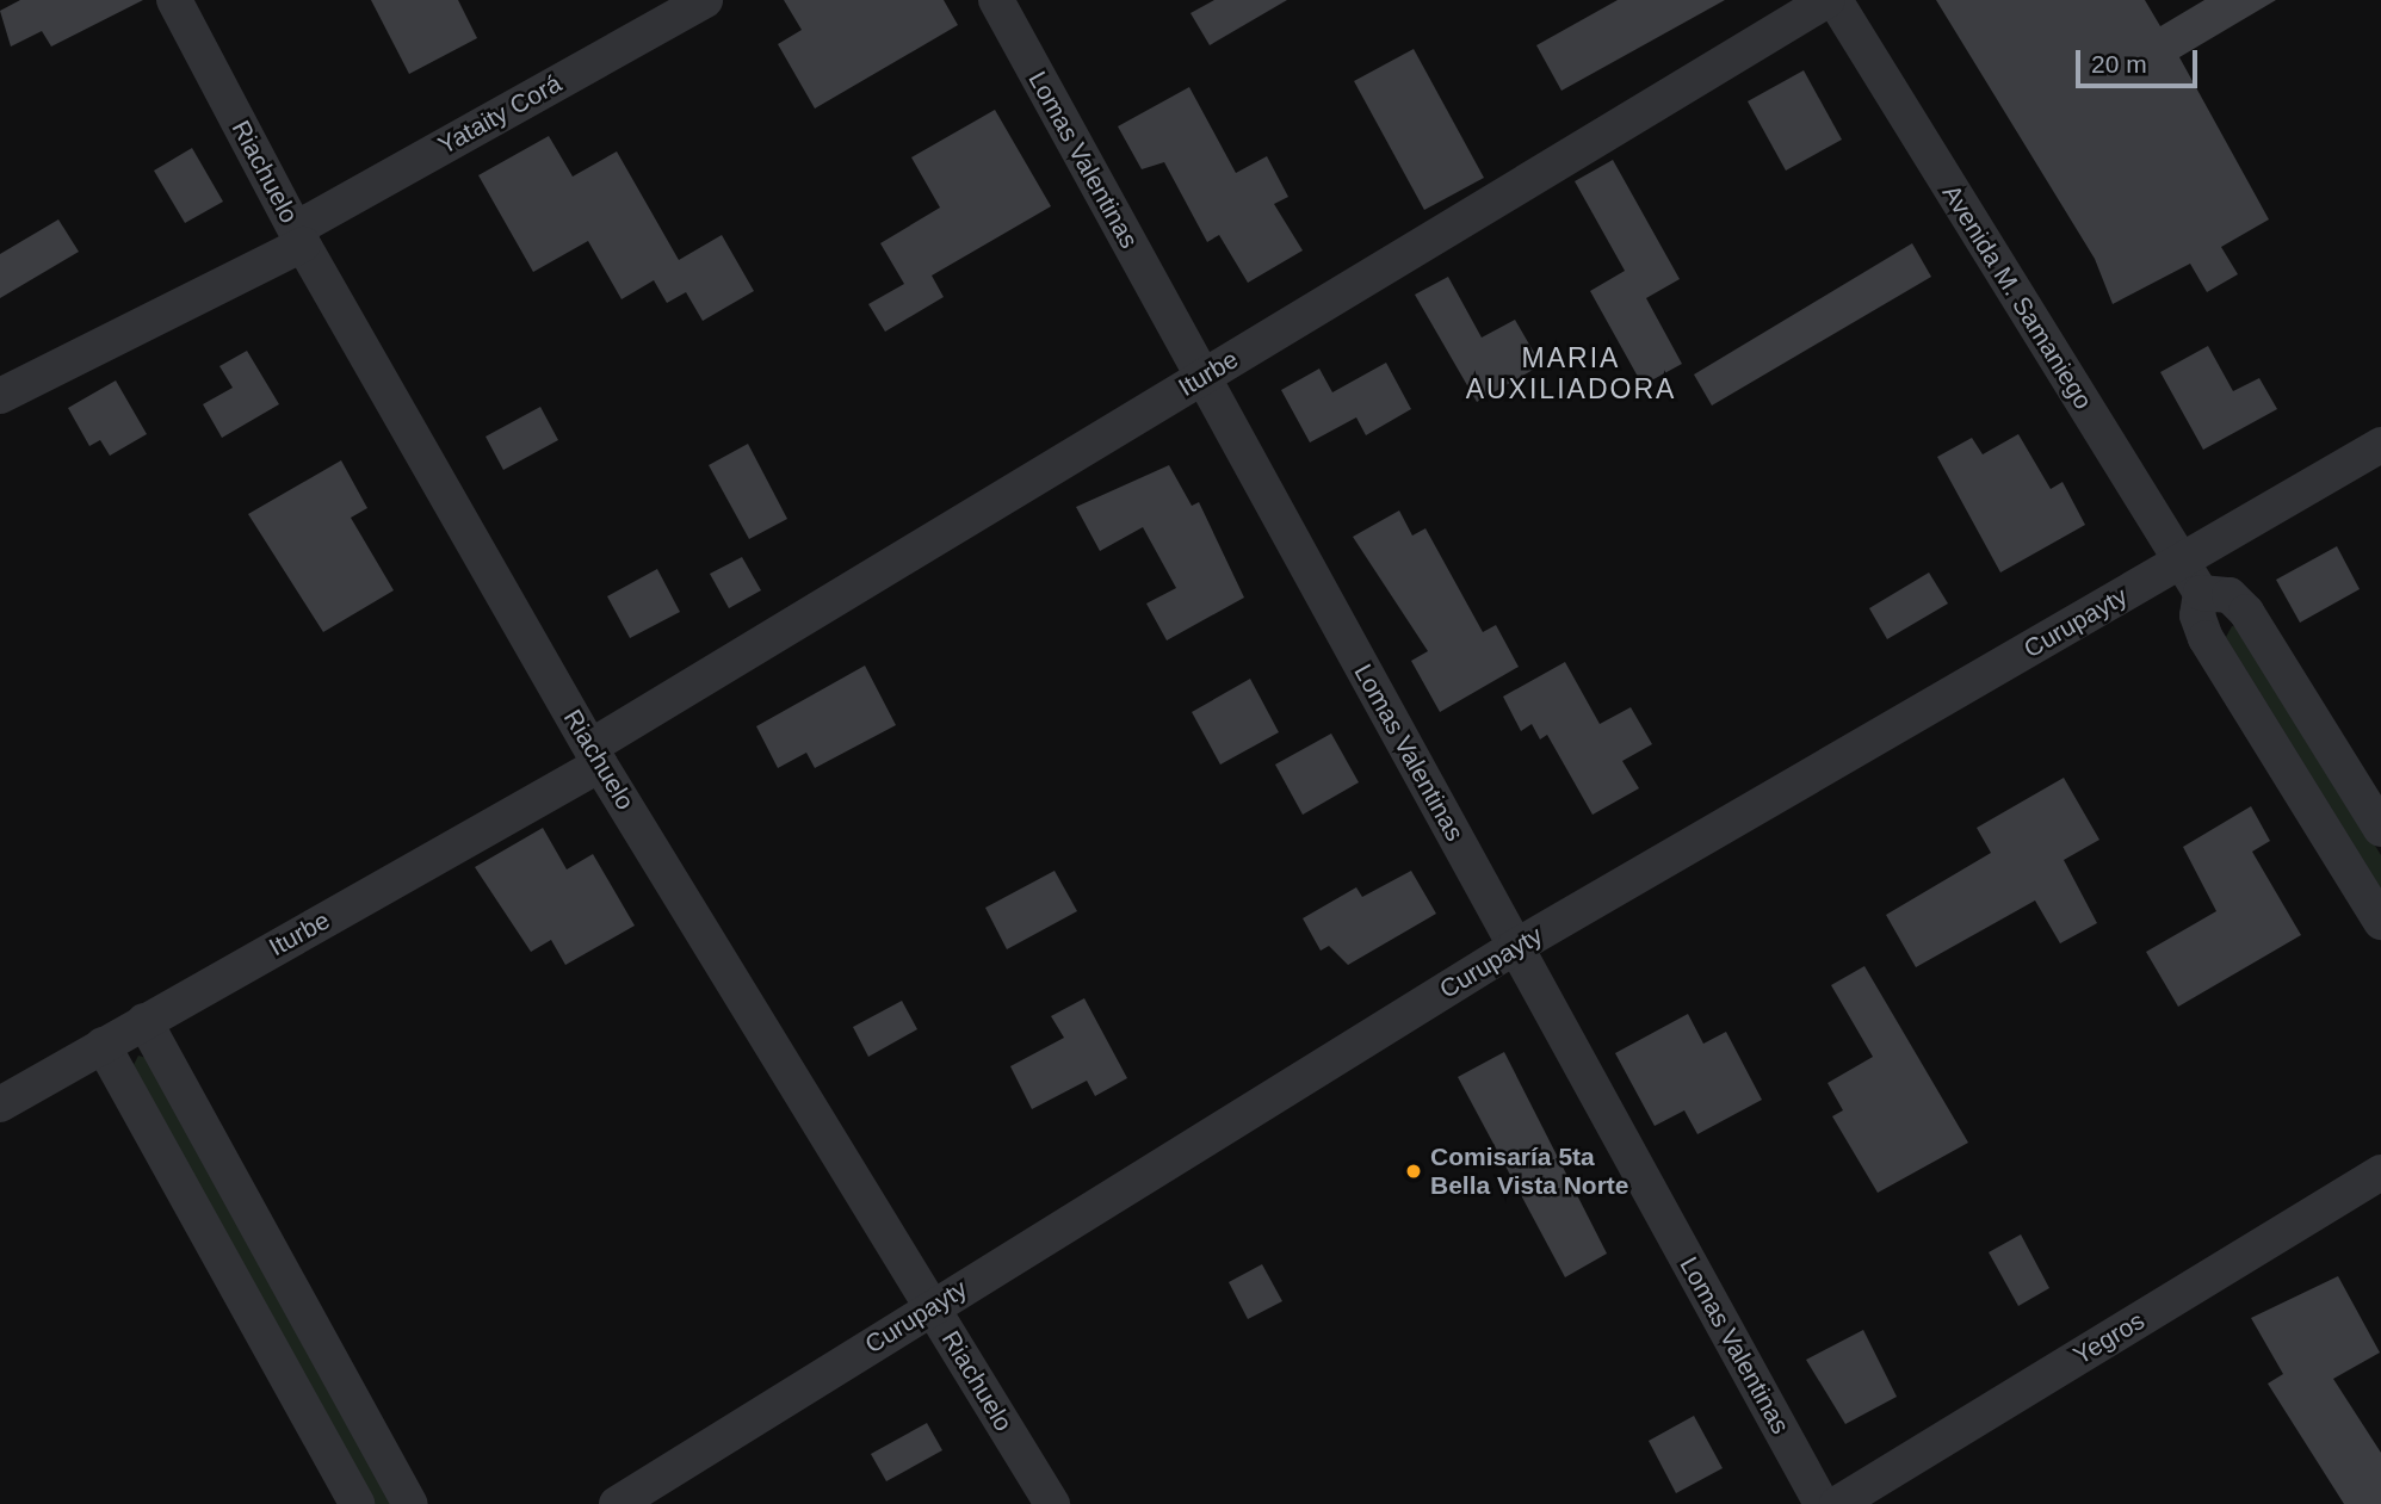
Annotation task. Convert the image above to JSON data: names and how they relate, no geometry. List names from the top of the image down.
{
  "streets": {
    "street": [
      "Yataity Corá",
      "Lomas Valentinas",
      "Riachuelo",
      "Avenida M. Samaniego",
      "Iturbe",
      "Curupayty",
      "Yegros"
    ]
  },
  "crossings": [
    ["Yataity Corá", "Riachuelo"],
    ["Lomas Valentinas", "Iturbe"],
    ["Lomas Valentinas", "Curupayty"],
    ["Riachuelo", "Iturbe"],
    ["Riachuelo", "Curupayty"],
    ["Avenida M. Samaniego", "Curupayty"]
  ],
  "districts": ["MARIA AUXILIADORA"],
  "places": ["Comisaría 5ta Bella Vista Norte"],
  "scale_bar": "20 m"
}
